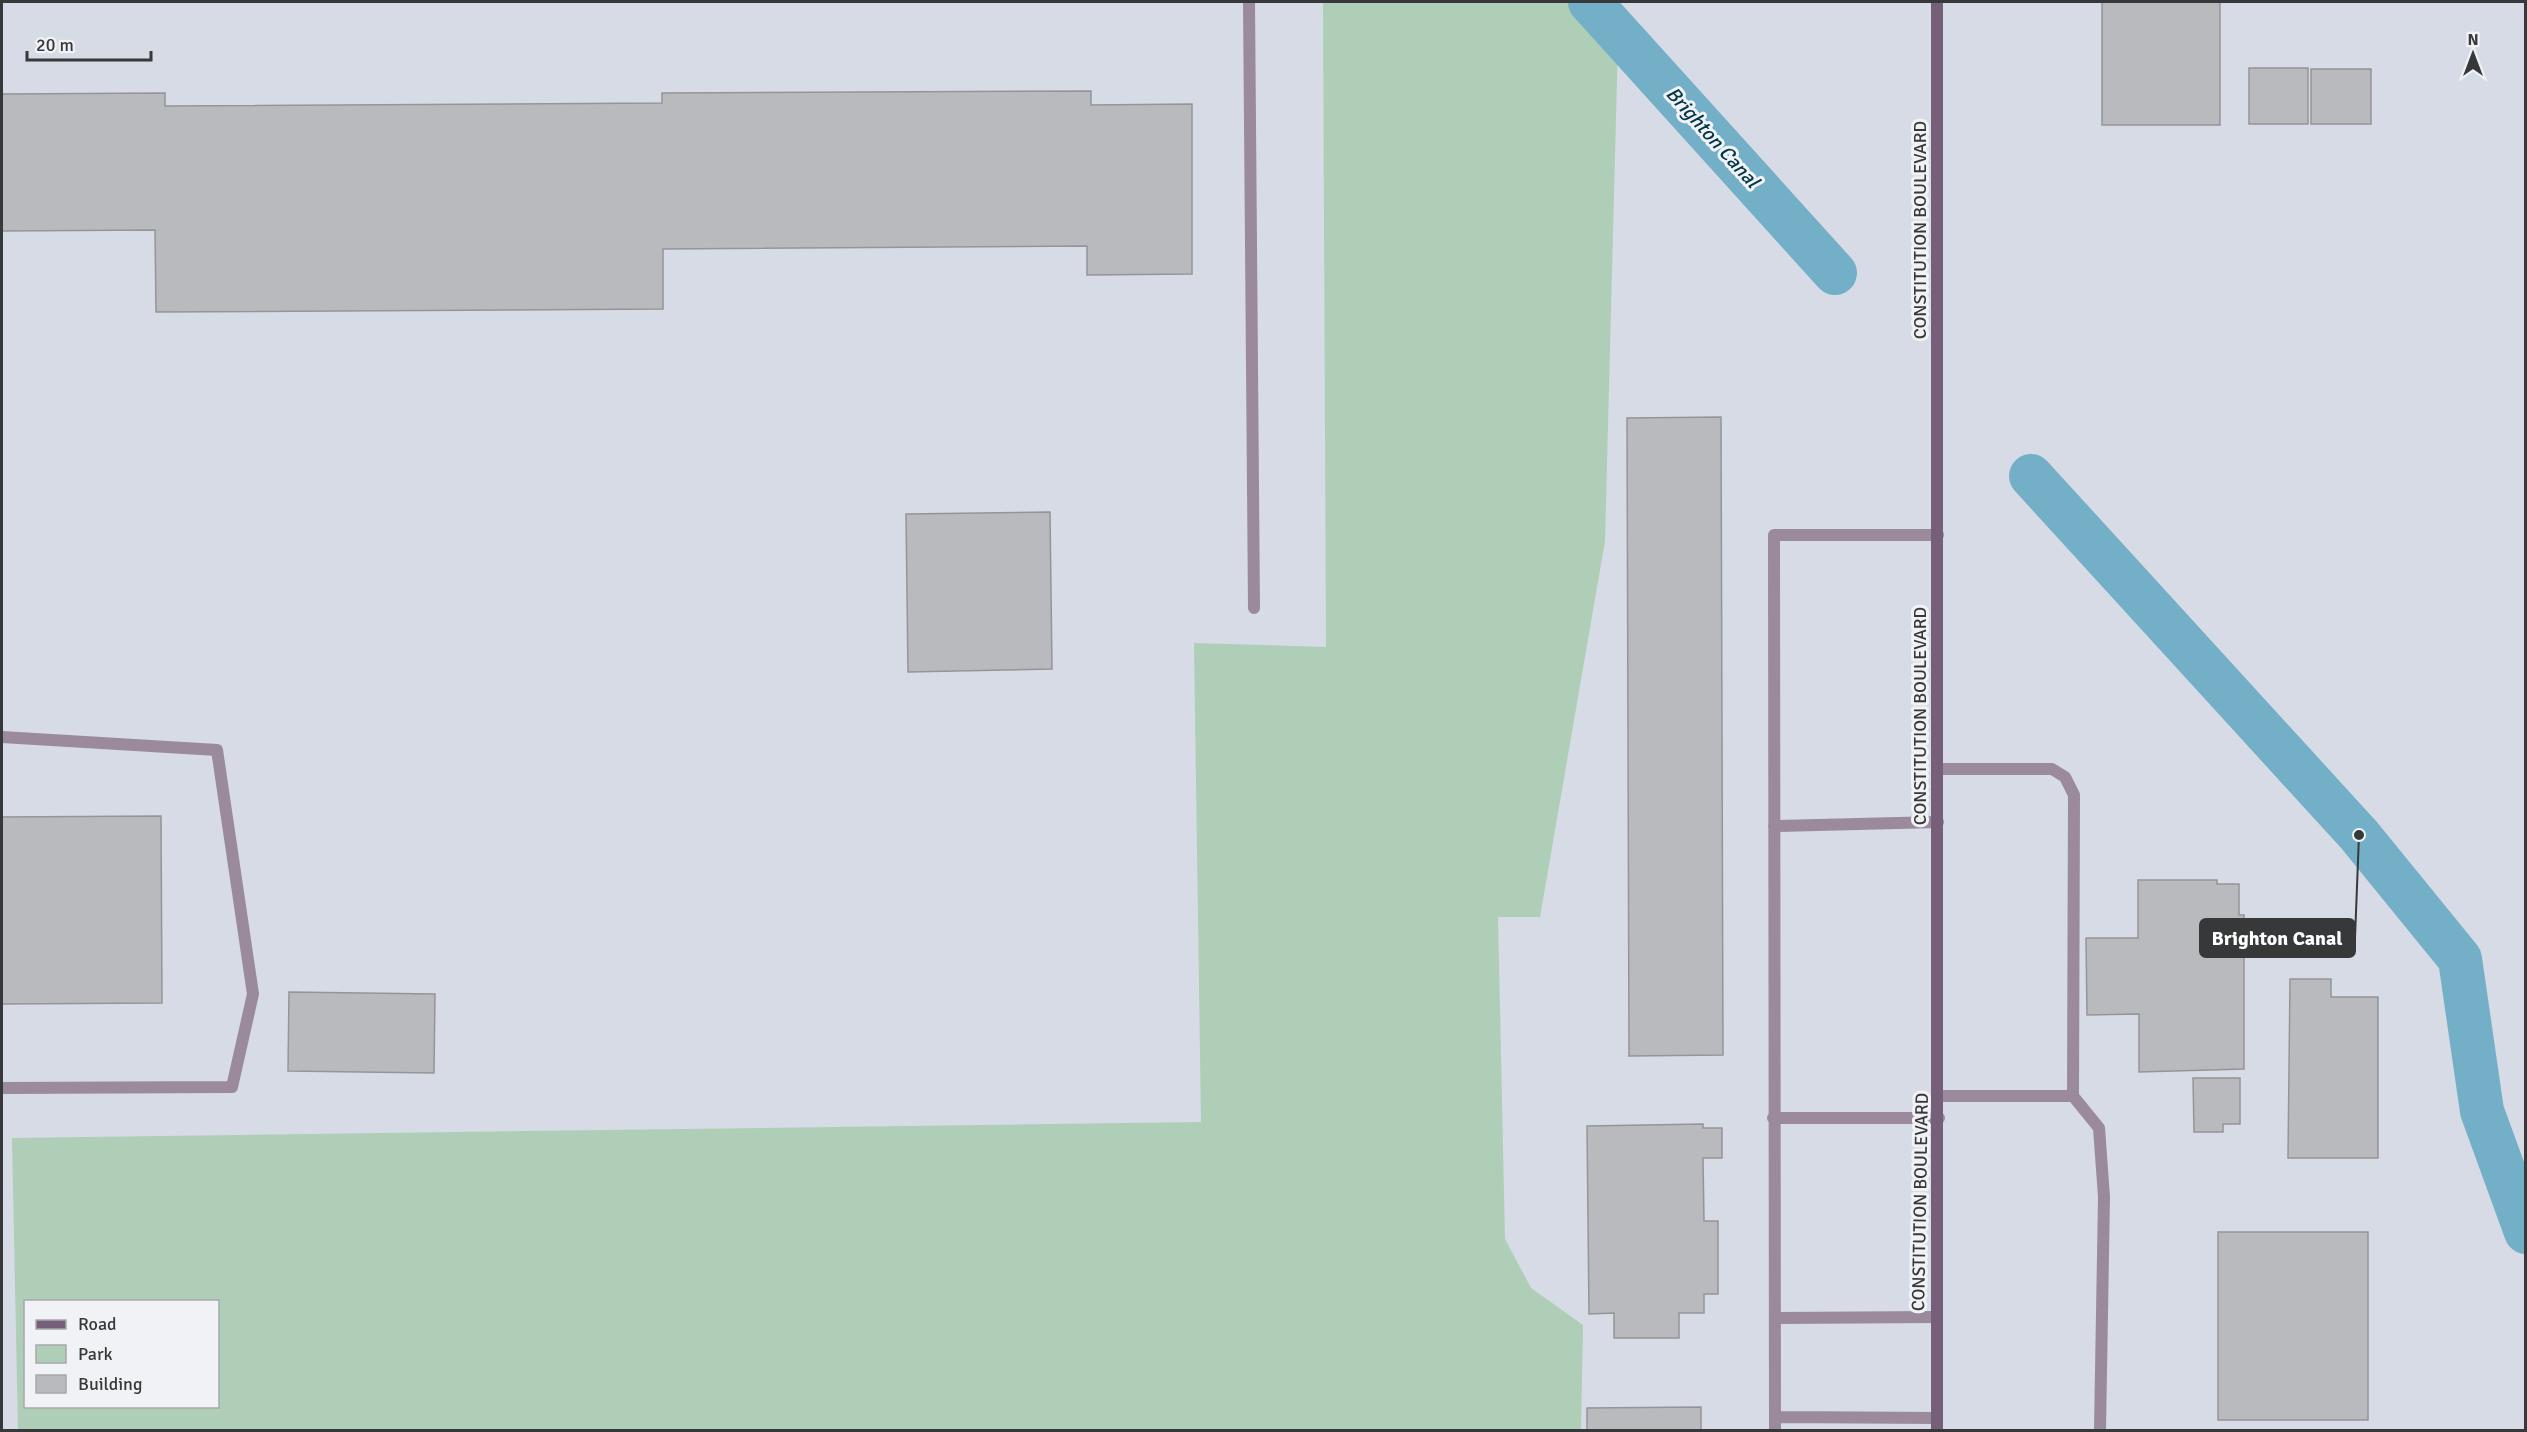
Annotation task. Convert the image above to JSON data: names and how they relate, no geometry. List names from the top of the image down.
{
  "streets": {
    "street": ["CONSTITUTION BOULEVARD"]
  },
  "water": ["Brighton Canal"],
  "places": ["Brighton Canal"],
  "legend": ["Road", "Park", "Building"],
  "scale_bar": "20 m",
  "north": "top"
}
